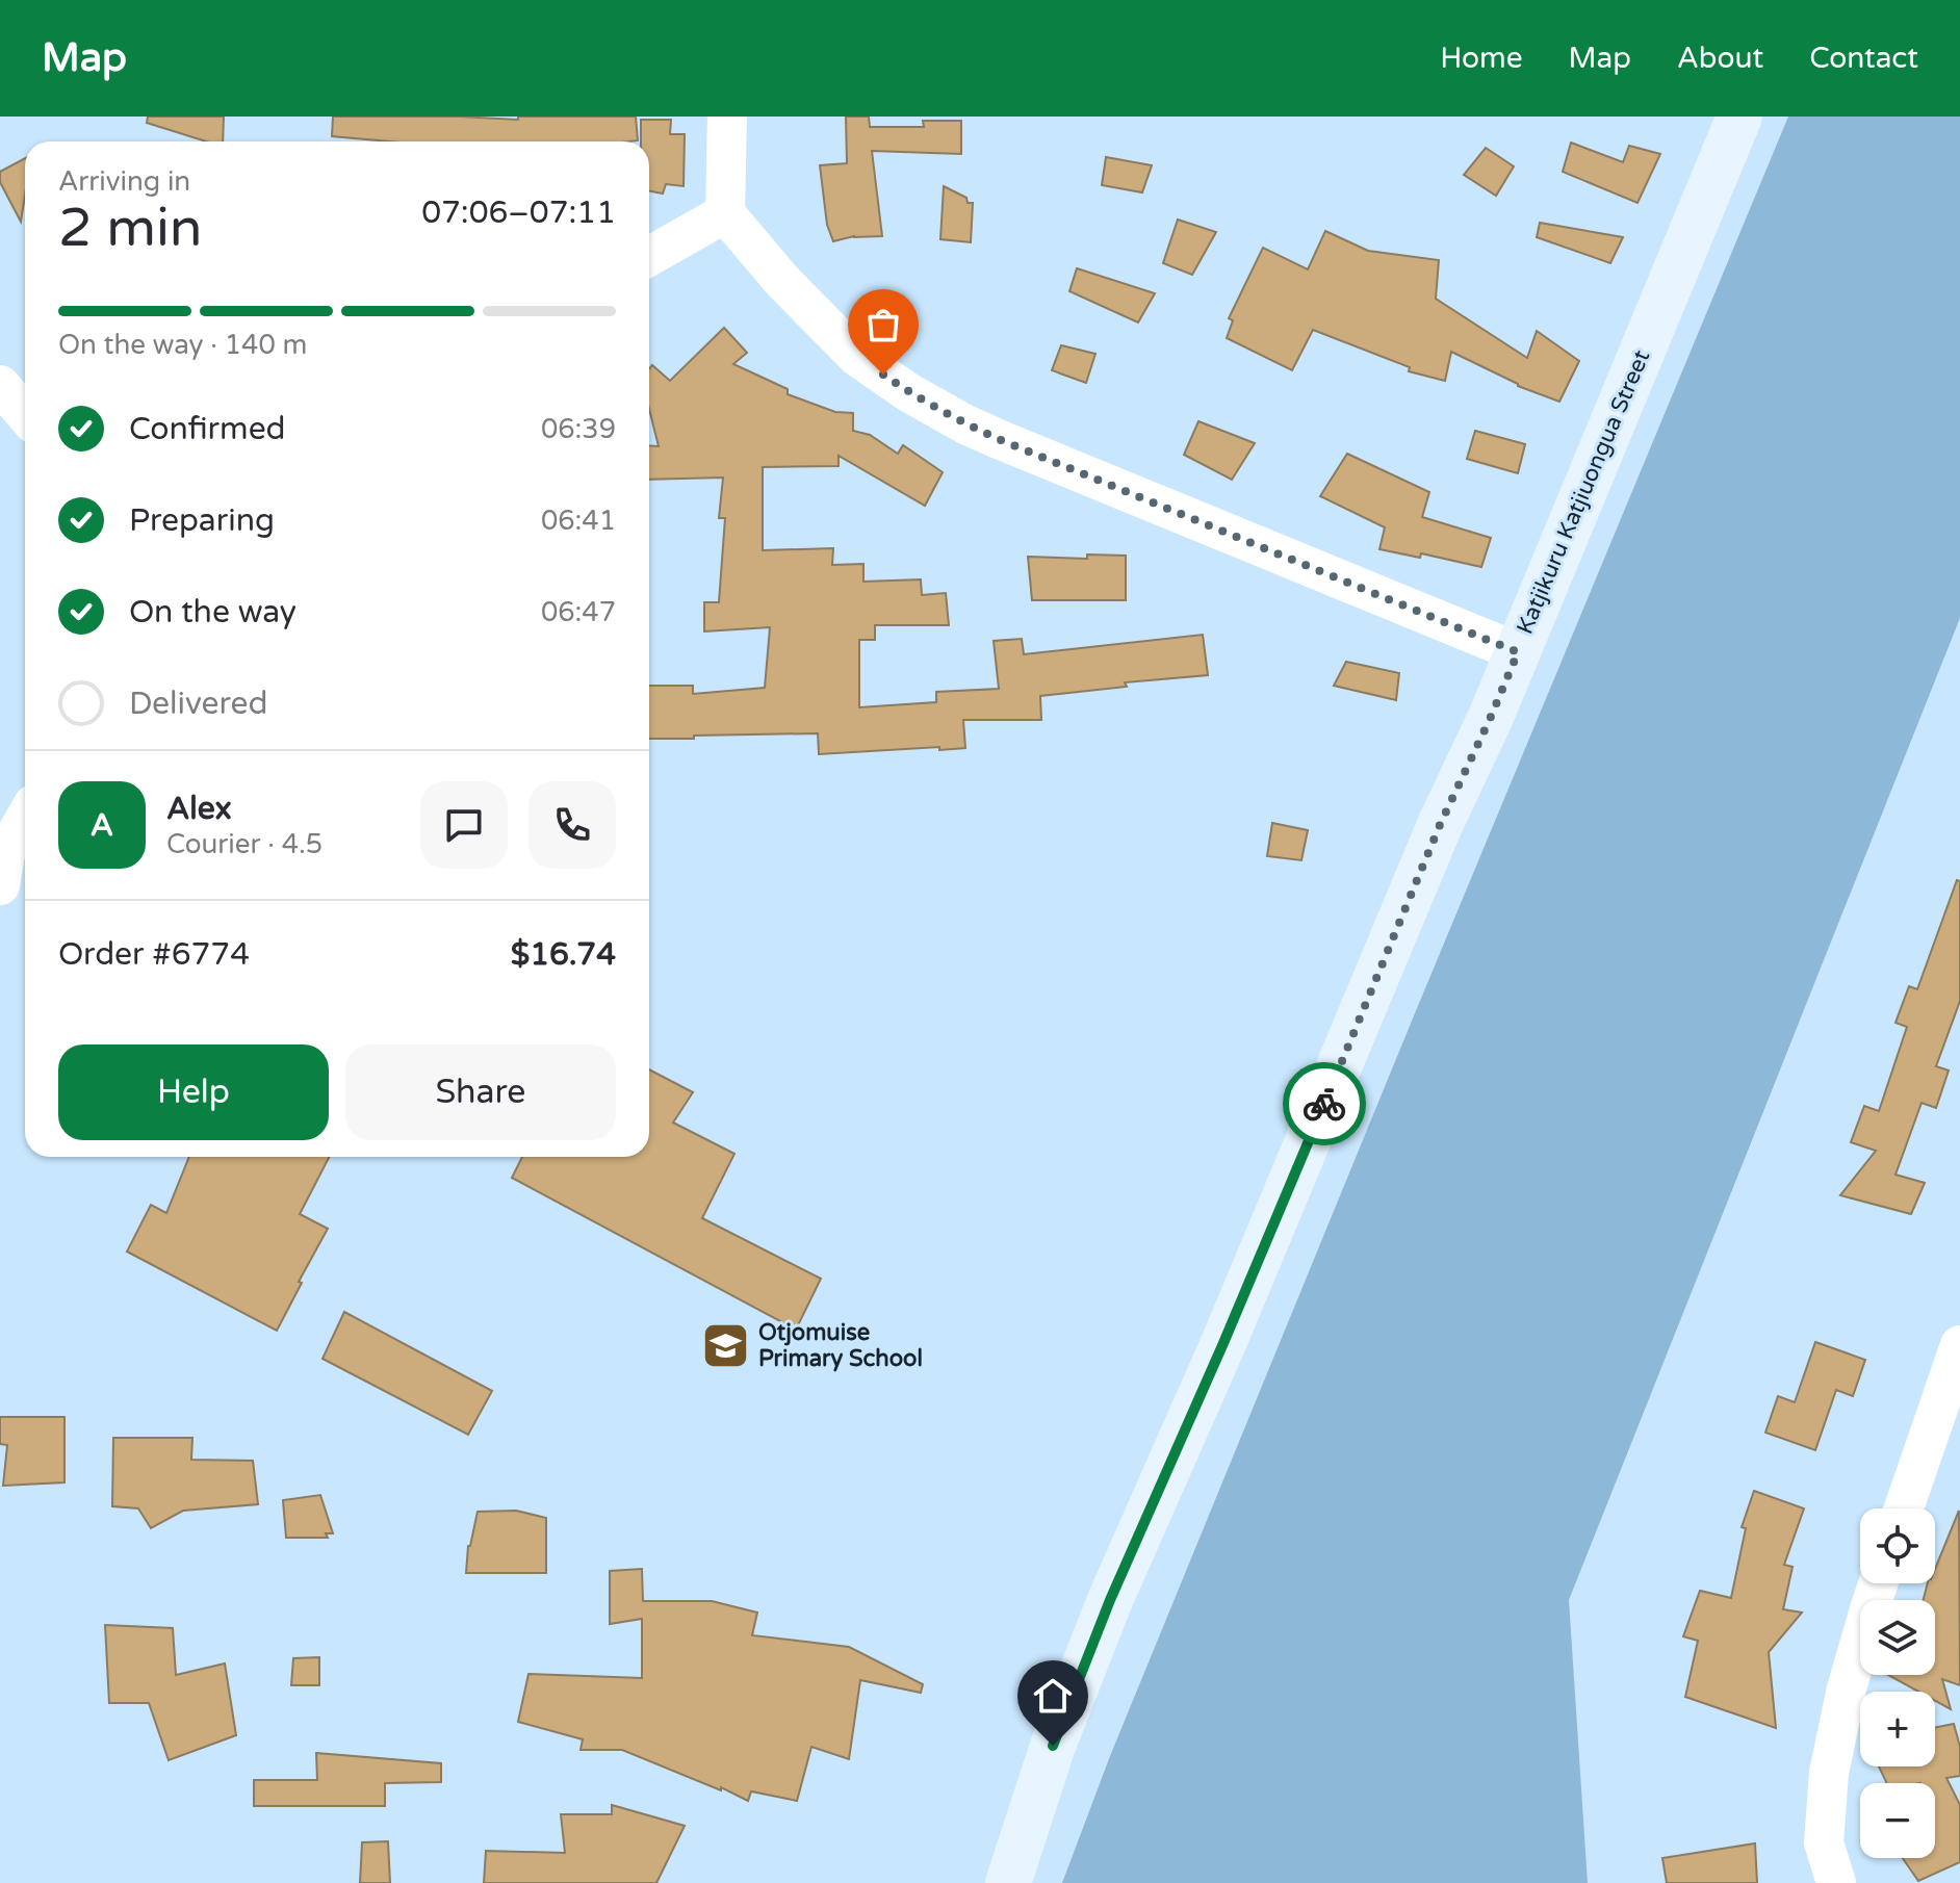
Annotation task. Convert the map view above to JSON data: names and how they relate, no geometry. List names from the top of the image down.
{
  "streets": {
    "street": ["Katjikuru Katjiuongua Street"]
  },
  "places": {
    "school or university": ["Otjomuise Primary School"]
  },
  "page": {
    "header": "Map",
    "nav": [
      "Home",
      "Map",
      "About",
      "Contact"
    ],
    "heading": ["2 min", "Arriving in", "07:06–07:11"],
    "panel": [
      "Alex",
      "Courier · 4.5",
      "Order #6774",
      "$16.74"
    ],
    "bar": "On the way · 140 m",
    "list": [
      ["Confirmed", "06:39"],
      ["Preparing", "06:41"],
      ["On the way", "06:47"],
      "Delivered"
    ],
    "round": "A",
    "buttons": ["Help", "Share"],
    "map_buttons": ["+", "−"]
  }
}
